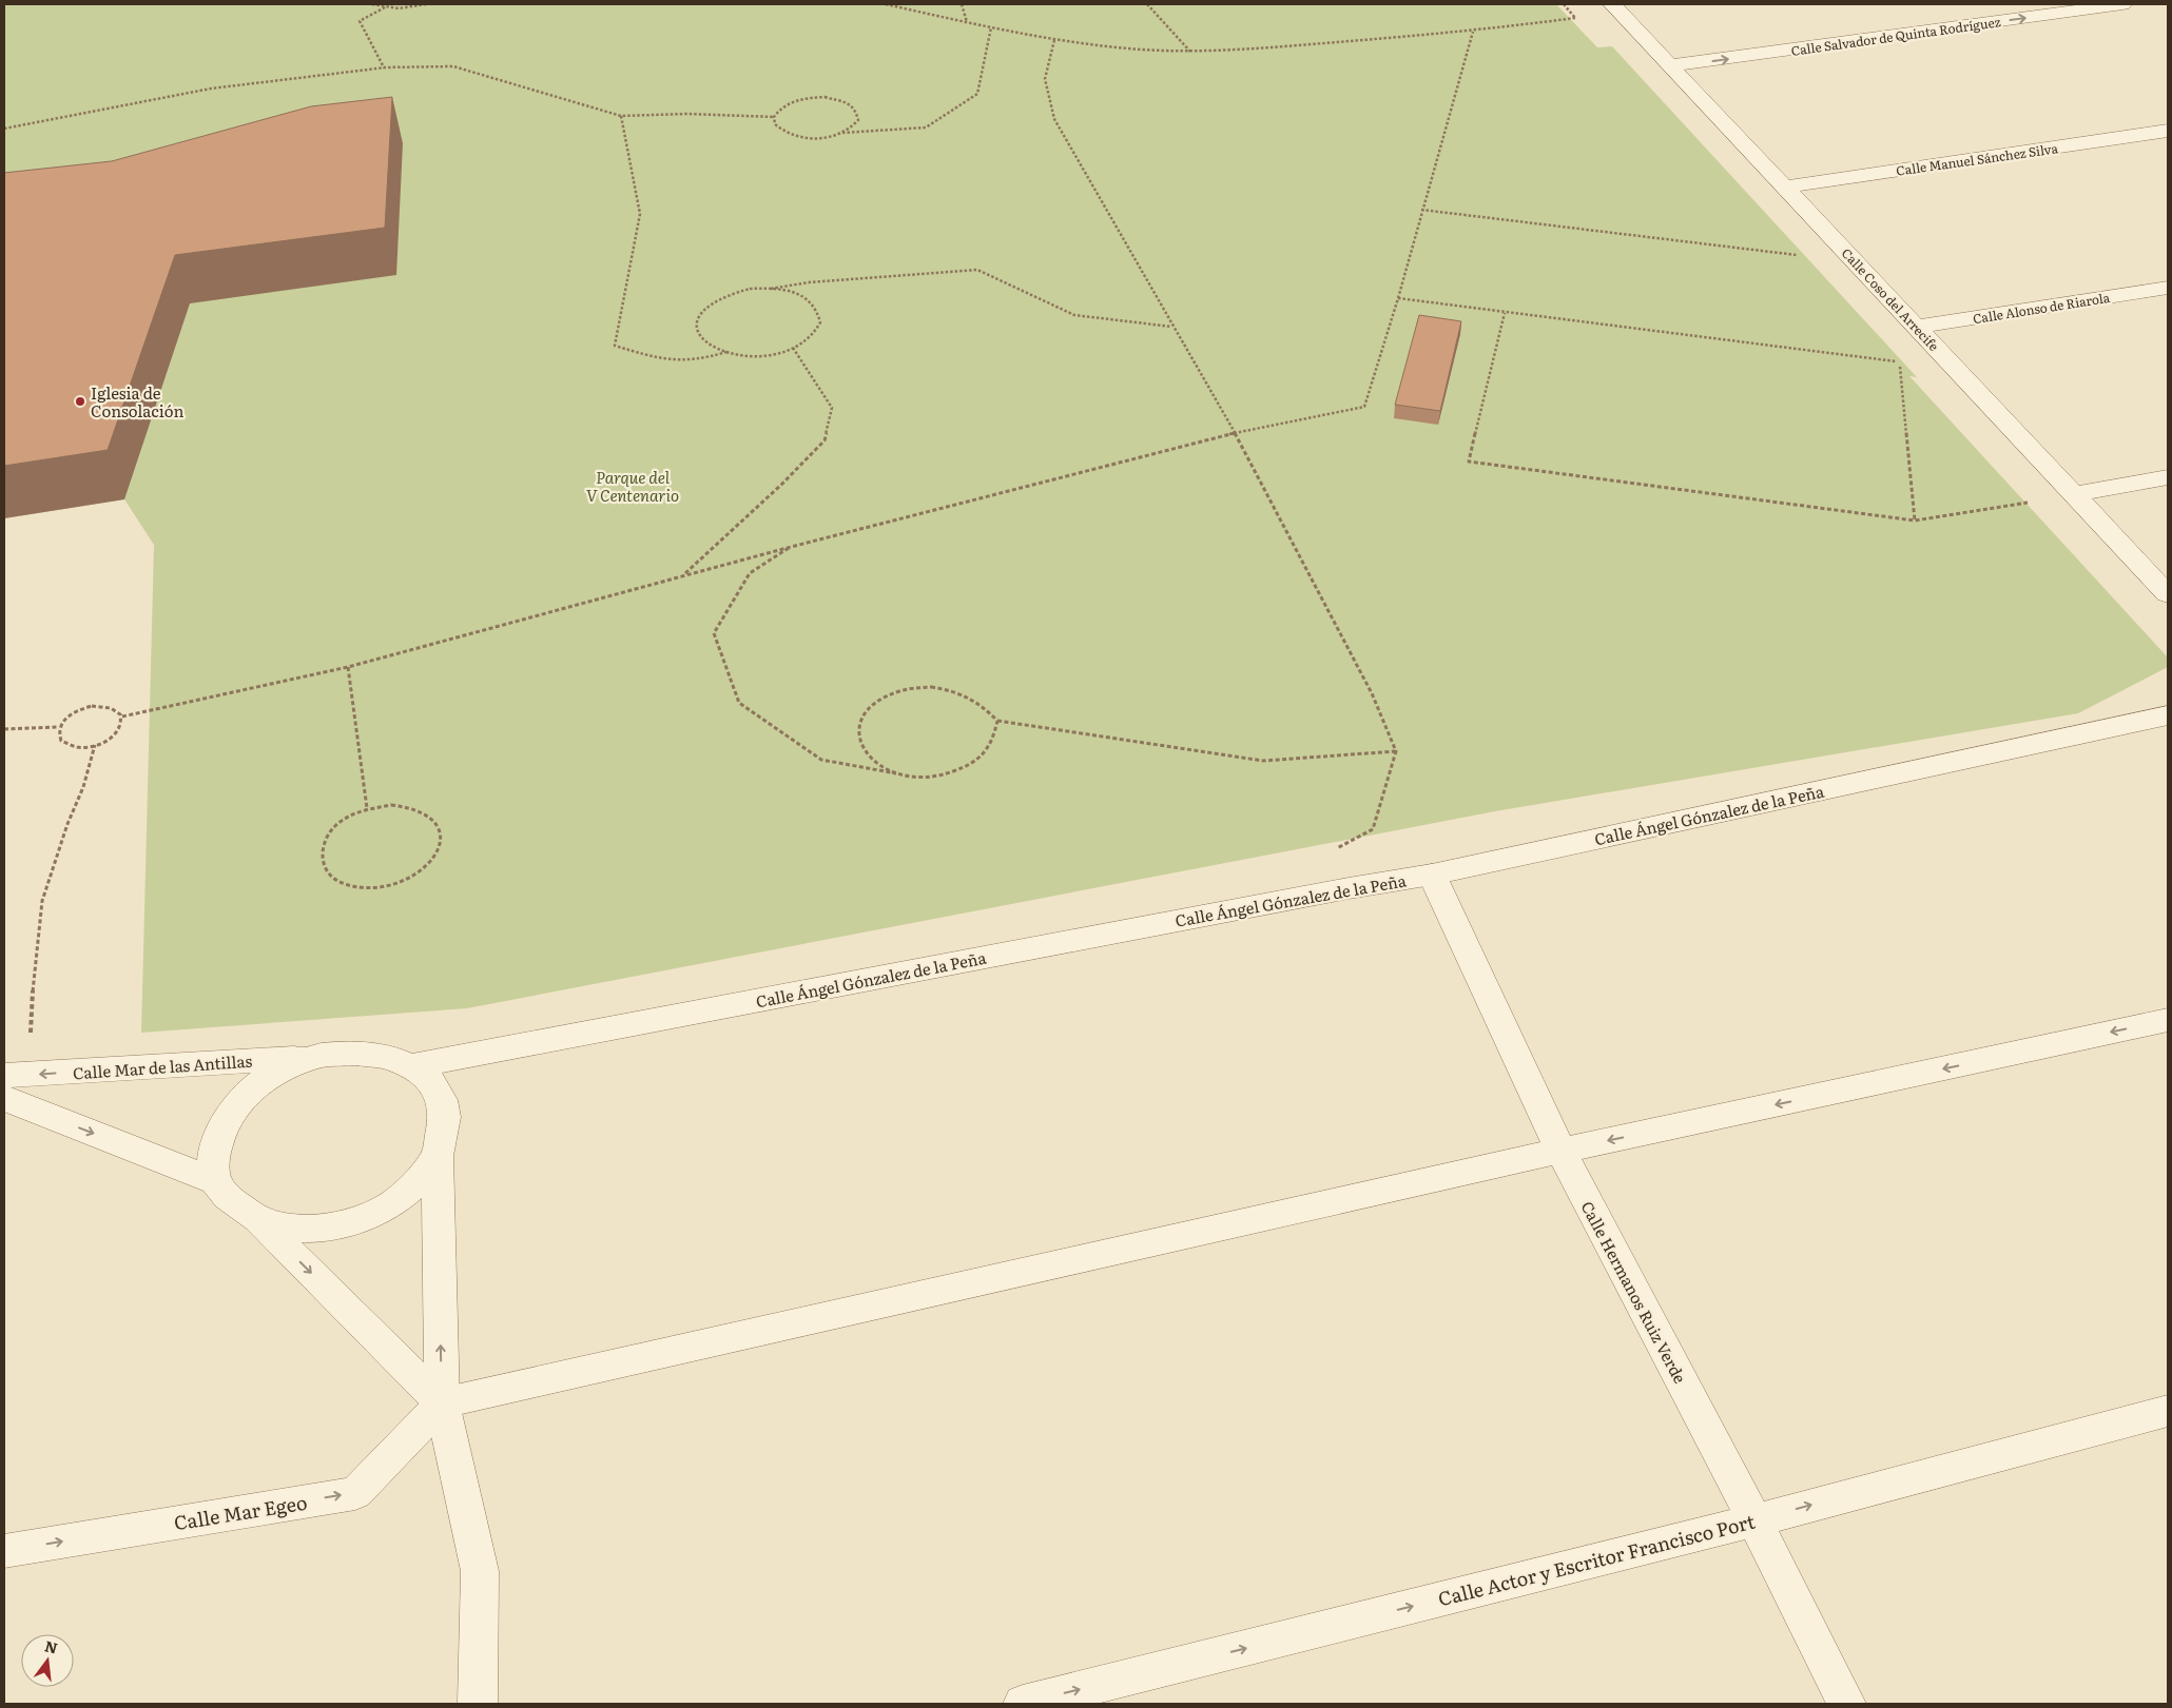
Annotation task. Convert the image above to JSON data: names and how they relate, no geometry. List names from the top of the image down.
{
  "streets": {
    "street": [
      "Calle Salvador de Quinta Rodríguez",
      "Calle Manuel Sánchez Silva",
      "Calle Coso del Arrecife",
      "Calle Alonso de Riarola",
      "Calle Ángel Gónzalez de la Peña",
      "Calle Mar de las Antillas",
      "Calle Hermanos Ruiz Verde",
      "Calle Mar Egeo",
      "Calle Actor y Escritor Francisco Port"
    ]
  },
  "crossings": [
    ["Calle Salvador de Quinta Rodríguez", "Calle Coso del Arrecife"],
    ["Calle Manuel Sánchez Silva", "Calle Coso del Arrecife"],
    ["Calle Coso del Arrecife", "Calle Alonso de Riarola"],
    ["Calle Ángel Gónzalez de la Peña", "Calle Mar de las Antillas"],
    ["Calle Ángel Gónzalez de la Peña", "Calle Hermanos Ruiz Verde"],
    ["Calle Hermanos Ruiz Verde", "Calle Actor y Escritor Francisco Port"]
  ],
  "one_way": ["Calle Salvador de Quinta Rodríguez", "Calle Mar Egeo", "Calle Actor y Escritor Francisco Port"],
  "parks": ["Parque del V Centenario"],
  "places": ["Iglesia de Consolación"],
  "north": "top"
}
